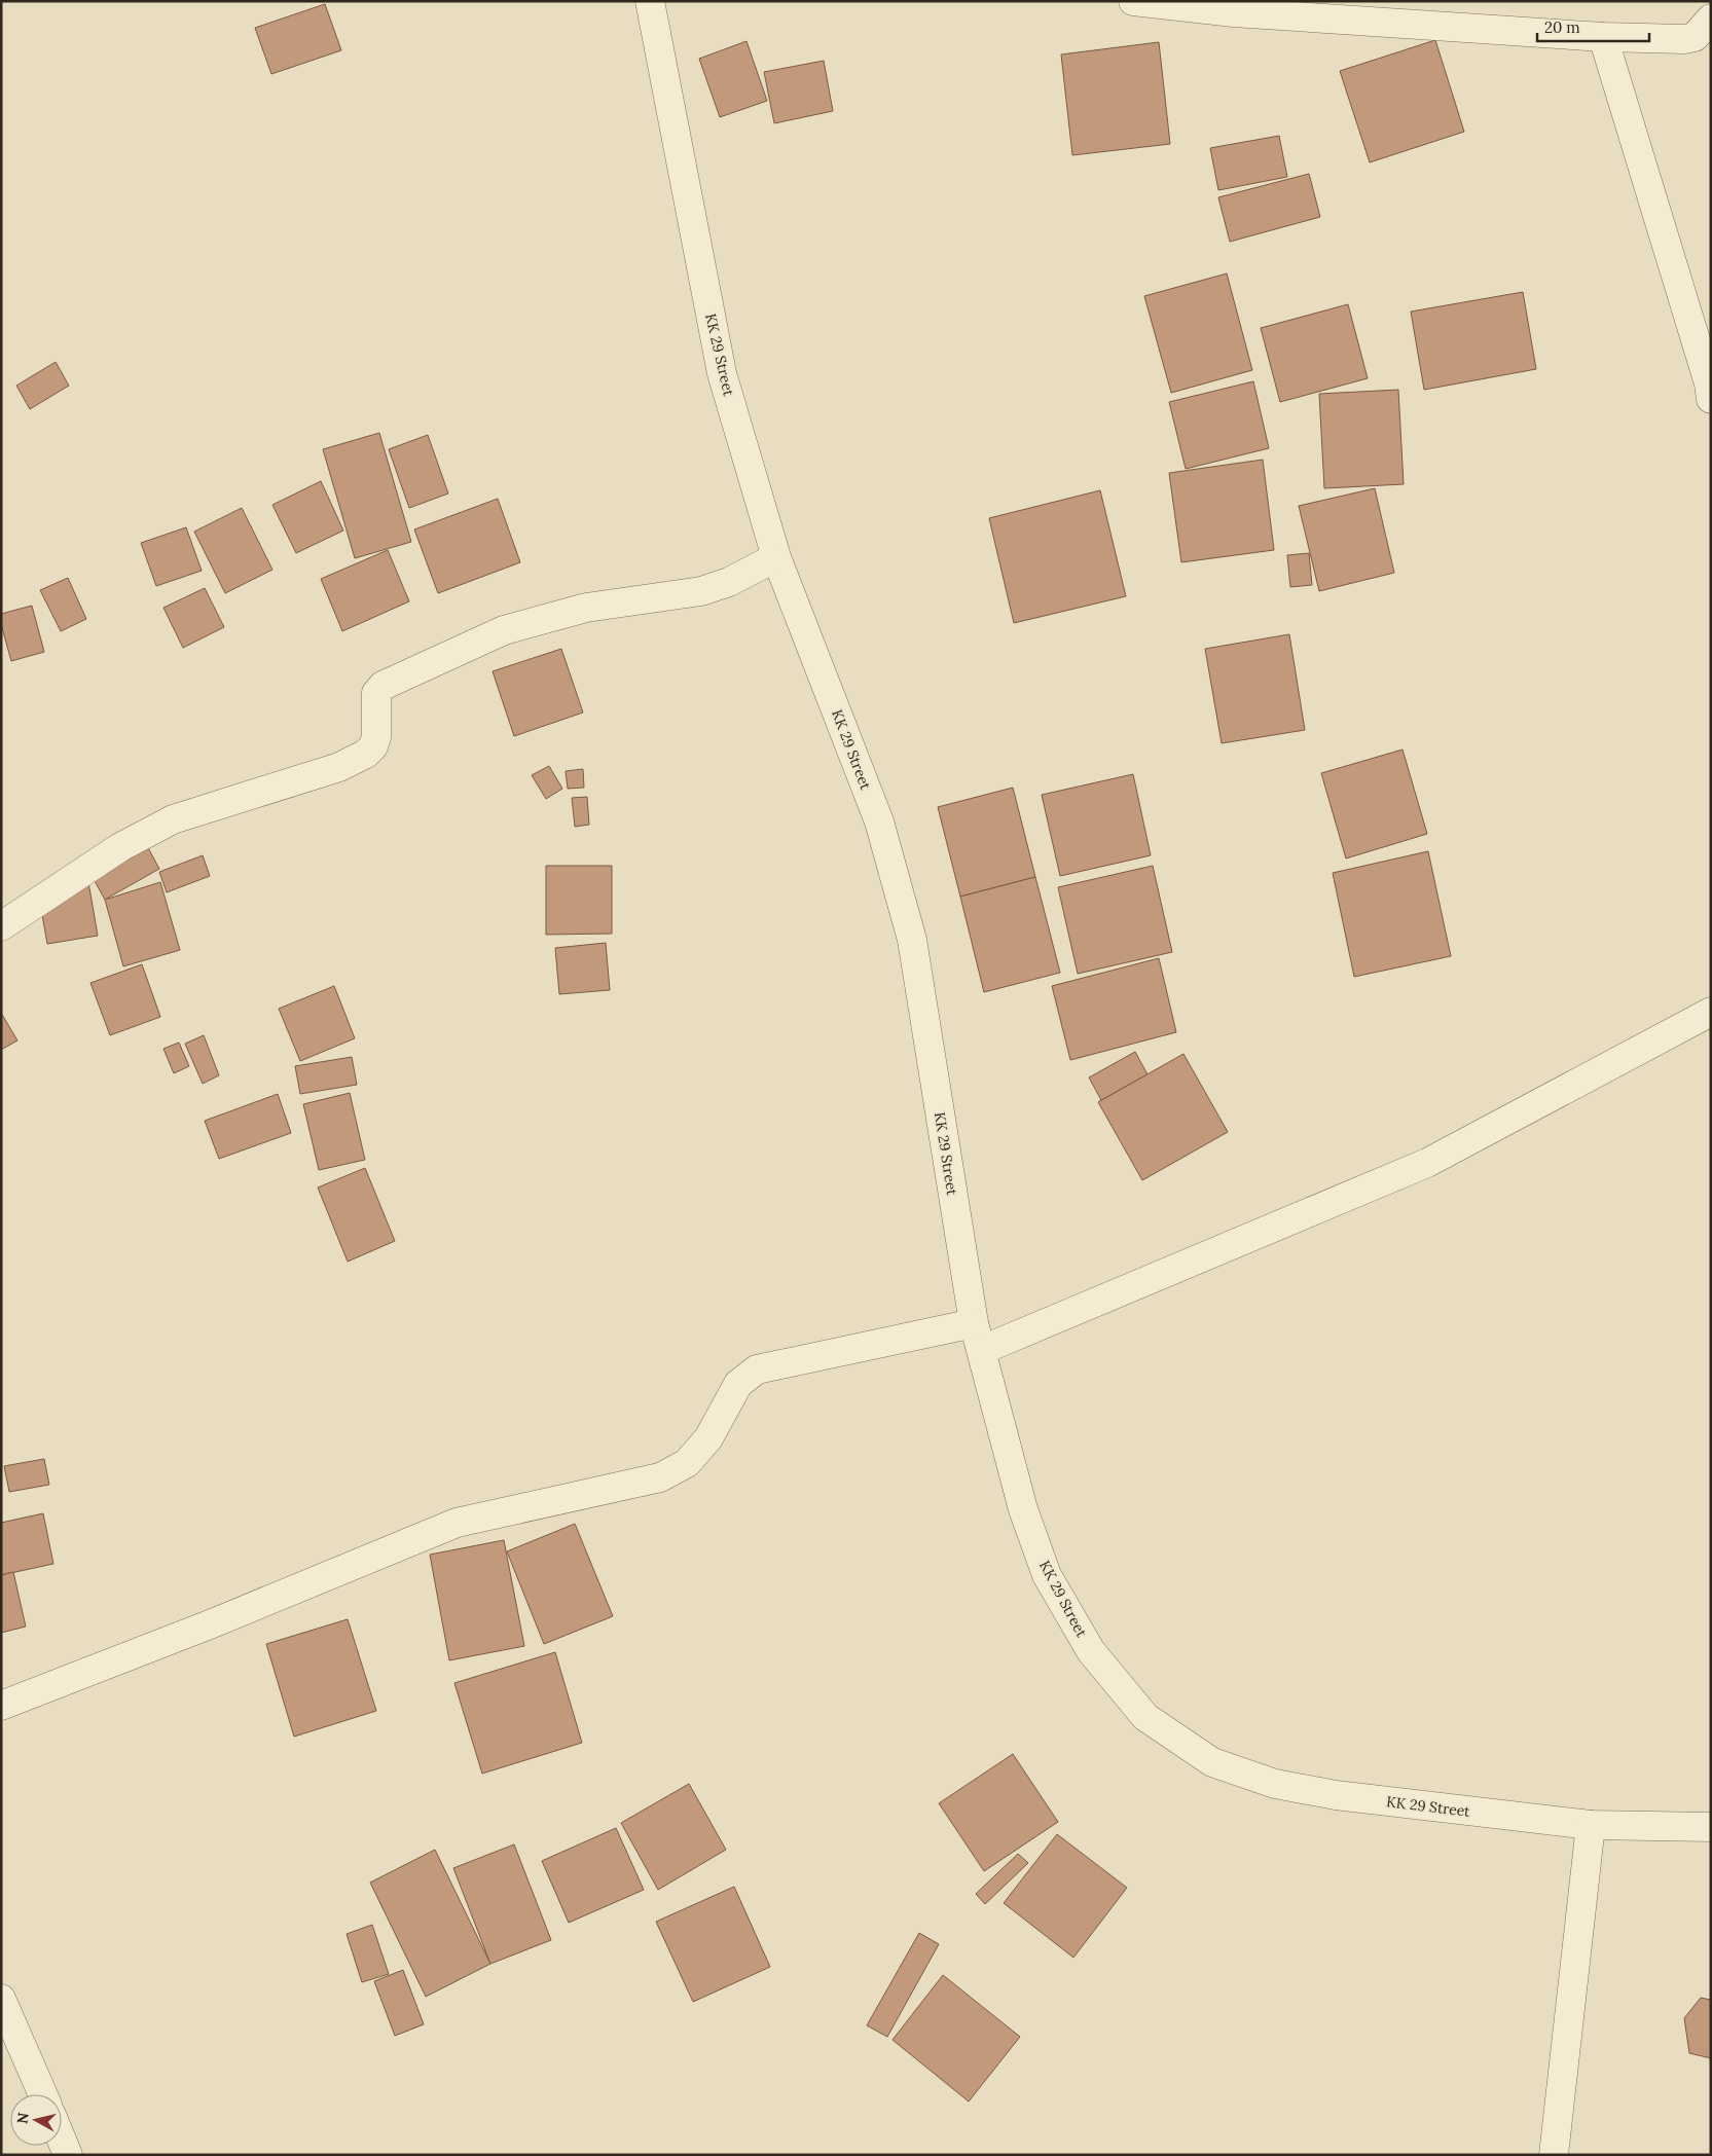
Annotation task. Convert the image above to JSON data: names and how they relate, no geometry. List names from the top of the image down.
{
  "streets": {
    "street": ["KK 29 Street"]
  },
  "scale_bar": "20 m",
  "north": "left"
}
